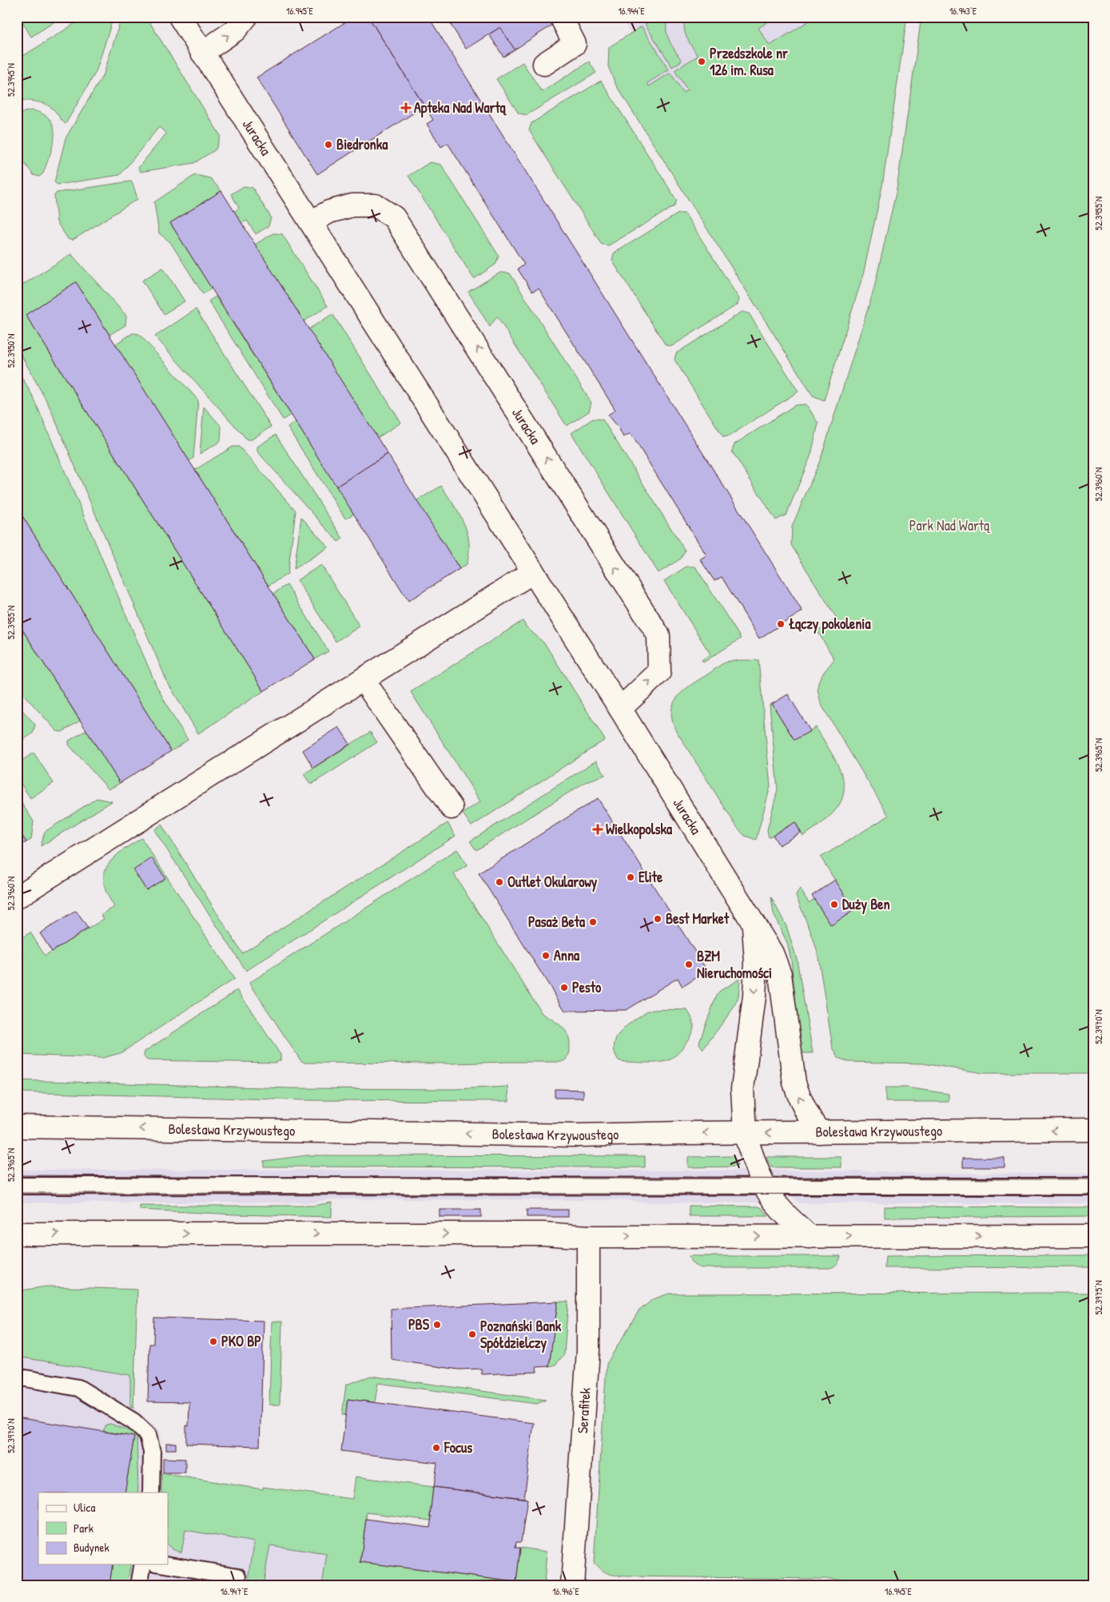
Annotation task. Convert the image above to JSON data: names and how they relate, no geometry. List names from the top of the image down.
{
  "streets": {
    "street": ["Juracka", "Bolesława Krzywoustego", "Serafitek"]
  },
  "crossings": [
    ["Juracka", "Bolesława Krzywoustego"]
  ],
  "parks": ["Park Nad Wartą"],
  "places": {
    "other": [
      "Przedszkole nr 126 im. Rusa",
      "Biedronka",
      "Łączy pokolenia",
      "Elite",
      "Outlet Okularowy",
      "Duży Ben",
      "Best Market",
      "Pasaż Beta",
      "Anna",
      "BZM Nieruchomości",
      "Pesto",
      "PBS",
      "Poznański Bank Spółdzielczy",
      "PKO BP",
      "Focus"
    ],
    "health": ["Apteka Nad Wartą", "Wielkopolska"]
  },
  "legend": ["Ulica", "Park", "Budynek"],
  "coordinates": [
    "16.945°E",
    "16.944°E",
    "16.943°E",
    "52.3945°N",
    "52.3955°N",
    "52.3950°N",
    "52.3960°N",
    "52.3965°N",
    "52.3970°N",
    "52.3975°N",
    "16.947°E",
    "16.946°E"
  ]
}
